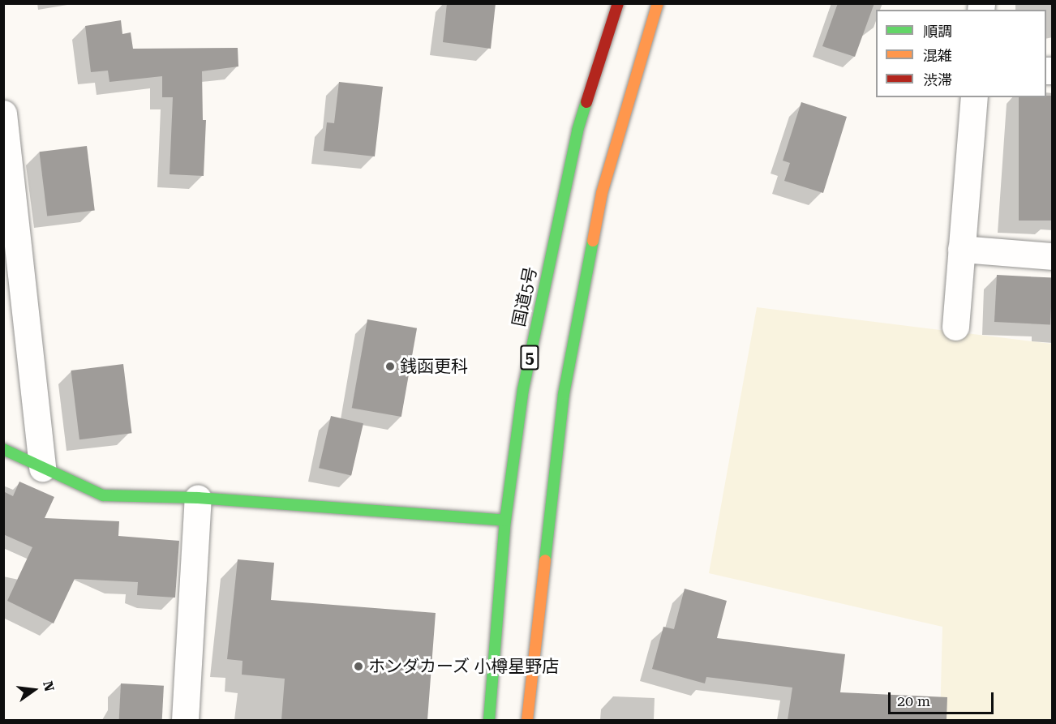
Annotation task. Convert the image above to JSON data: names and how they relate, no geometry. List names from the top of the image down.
{
  "streets": {
    "main road": ["国道5号", "5"]
  },
  "places": ["銭函更科", "ホンダカーズ 小樽星野店"],
  "legend": ["順調", "混雑", "渋滞"],
  "scale_bar": "20 m",
  "north": "right"
}
